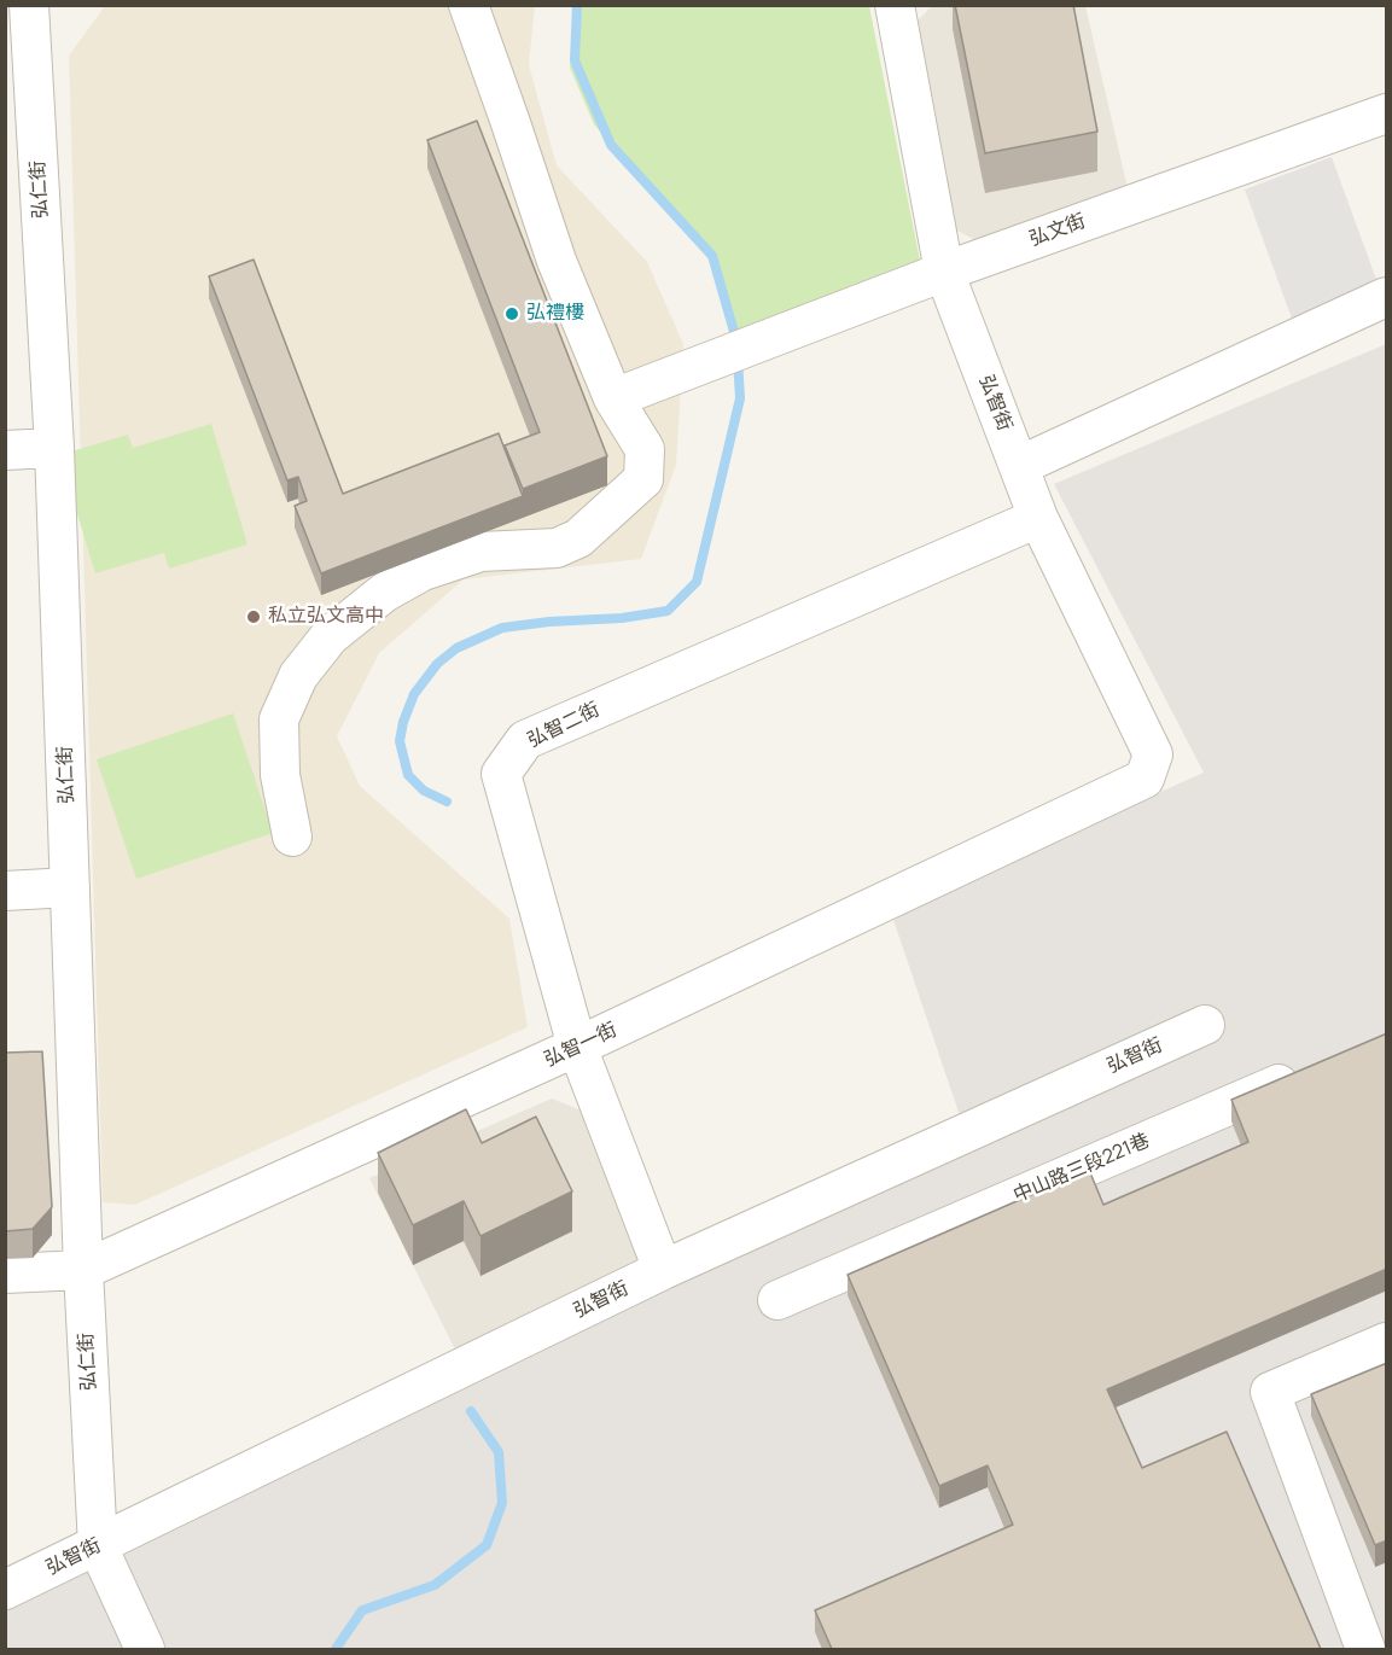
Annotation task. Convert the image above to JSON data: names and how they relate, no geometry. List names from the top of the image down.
{
  "streets": {
    "street": [
      "弘仁街",
      "弘文街",
      "弘智街",
      "弘智二街",
      "弘智一街",
      "中山路三段221巷"
    ]
  },
  "crossings": [
    ["弘仁街", "弘智街"],
    ["弘仁街", "弘智一街"],
    ["弘文街", "弘智街"],
    ["弘智街", "弘智二街"],
    ["弘智街", "弘智一街"],
    ["弘智二街", "弘智一街"]
  ],
  "places": ["弘禮樓", "私立弘文高中"]
}
